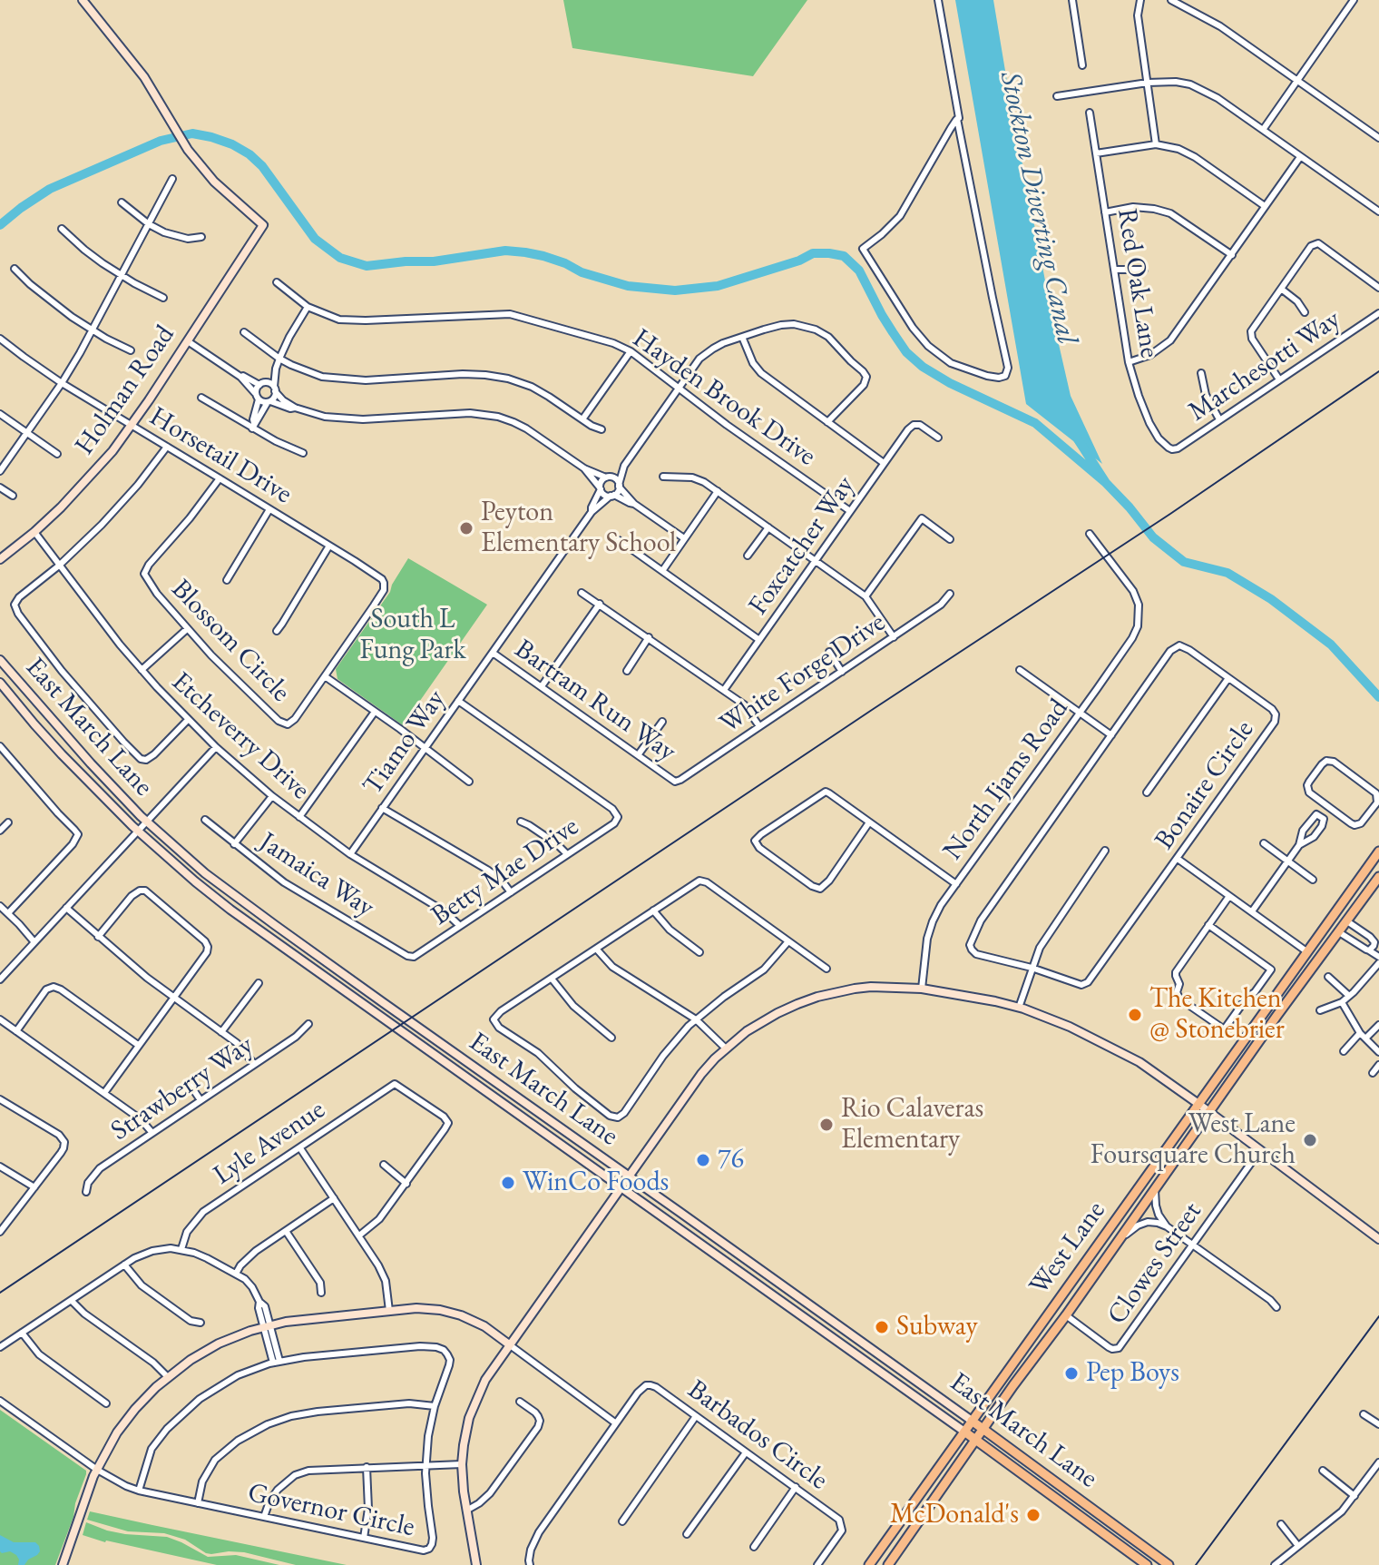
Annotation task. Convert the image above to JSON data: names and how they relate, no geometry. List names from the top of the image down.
{
  "streets": {
    "main road": ["Holman Road", "East March Lane", "West Lane"],
    "street": [
      "Red Oak Lane",
      "Marchesotti Way",
      "Hayden Brook Drive",
      "Horsetail Drive",
      "Foxcatcher Way",
      "Blossom Circle",
      "White Forge Drive",
      "Bartram Run Way",
      "Etcheverry Drive",
      "Tiamo Way",
      "North Ijams Road",
      "Bonaire Circle",
      "Betty Mae Drive",
      "Jamaica Way",
      "Strawberry Way",
      "Lyle Avenue",
      "Clowes Street",
      "Barbados Circle",
      "Governor Circle"
    ]
  },
  "crossings": [
    ["Red Oak Lane", "Marchesotti Way"],
    ["Holman Road", "Horsetail Drive"],
    ["Holman Road", "Etcheverry Drive"],
    ["Hayden Brook Drive", "Foxcatcher Way"],
    ["Horsetail Drive", "Blossom Circle"],
    ["White Forge Drive", "Bartram Run Way"],
    ["Bartram Run Way", "Tiamo Way"],
    ["East March Lane", "West Lane"],
    ["Etcheverry Drive", "Tiamo Way"],
    ["Etcheverry Drive", "Betty Mae Drive"],
    ["Tiamo Way", "Betty Mae Drive"],
    ["Betty Mae Drive", "Jamaica Way"],
    ["West Lane", "Clowes Street"]
  ],
  "water": ["Stockton Diverting Canal"],
  "parks": ["South L Fung Park"],
  "places": [
    "Peyton Elementary School",
    "The Kitchen @ Stonebrier",
    "Rio Calaveras Elementary",
    "West Lane Foursquare Church",
    "76",
    "WinCo Foods",
    "Subway",
    "Pep Boys",
    "McDonald's"
  ]
}
